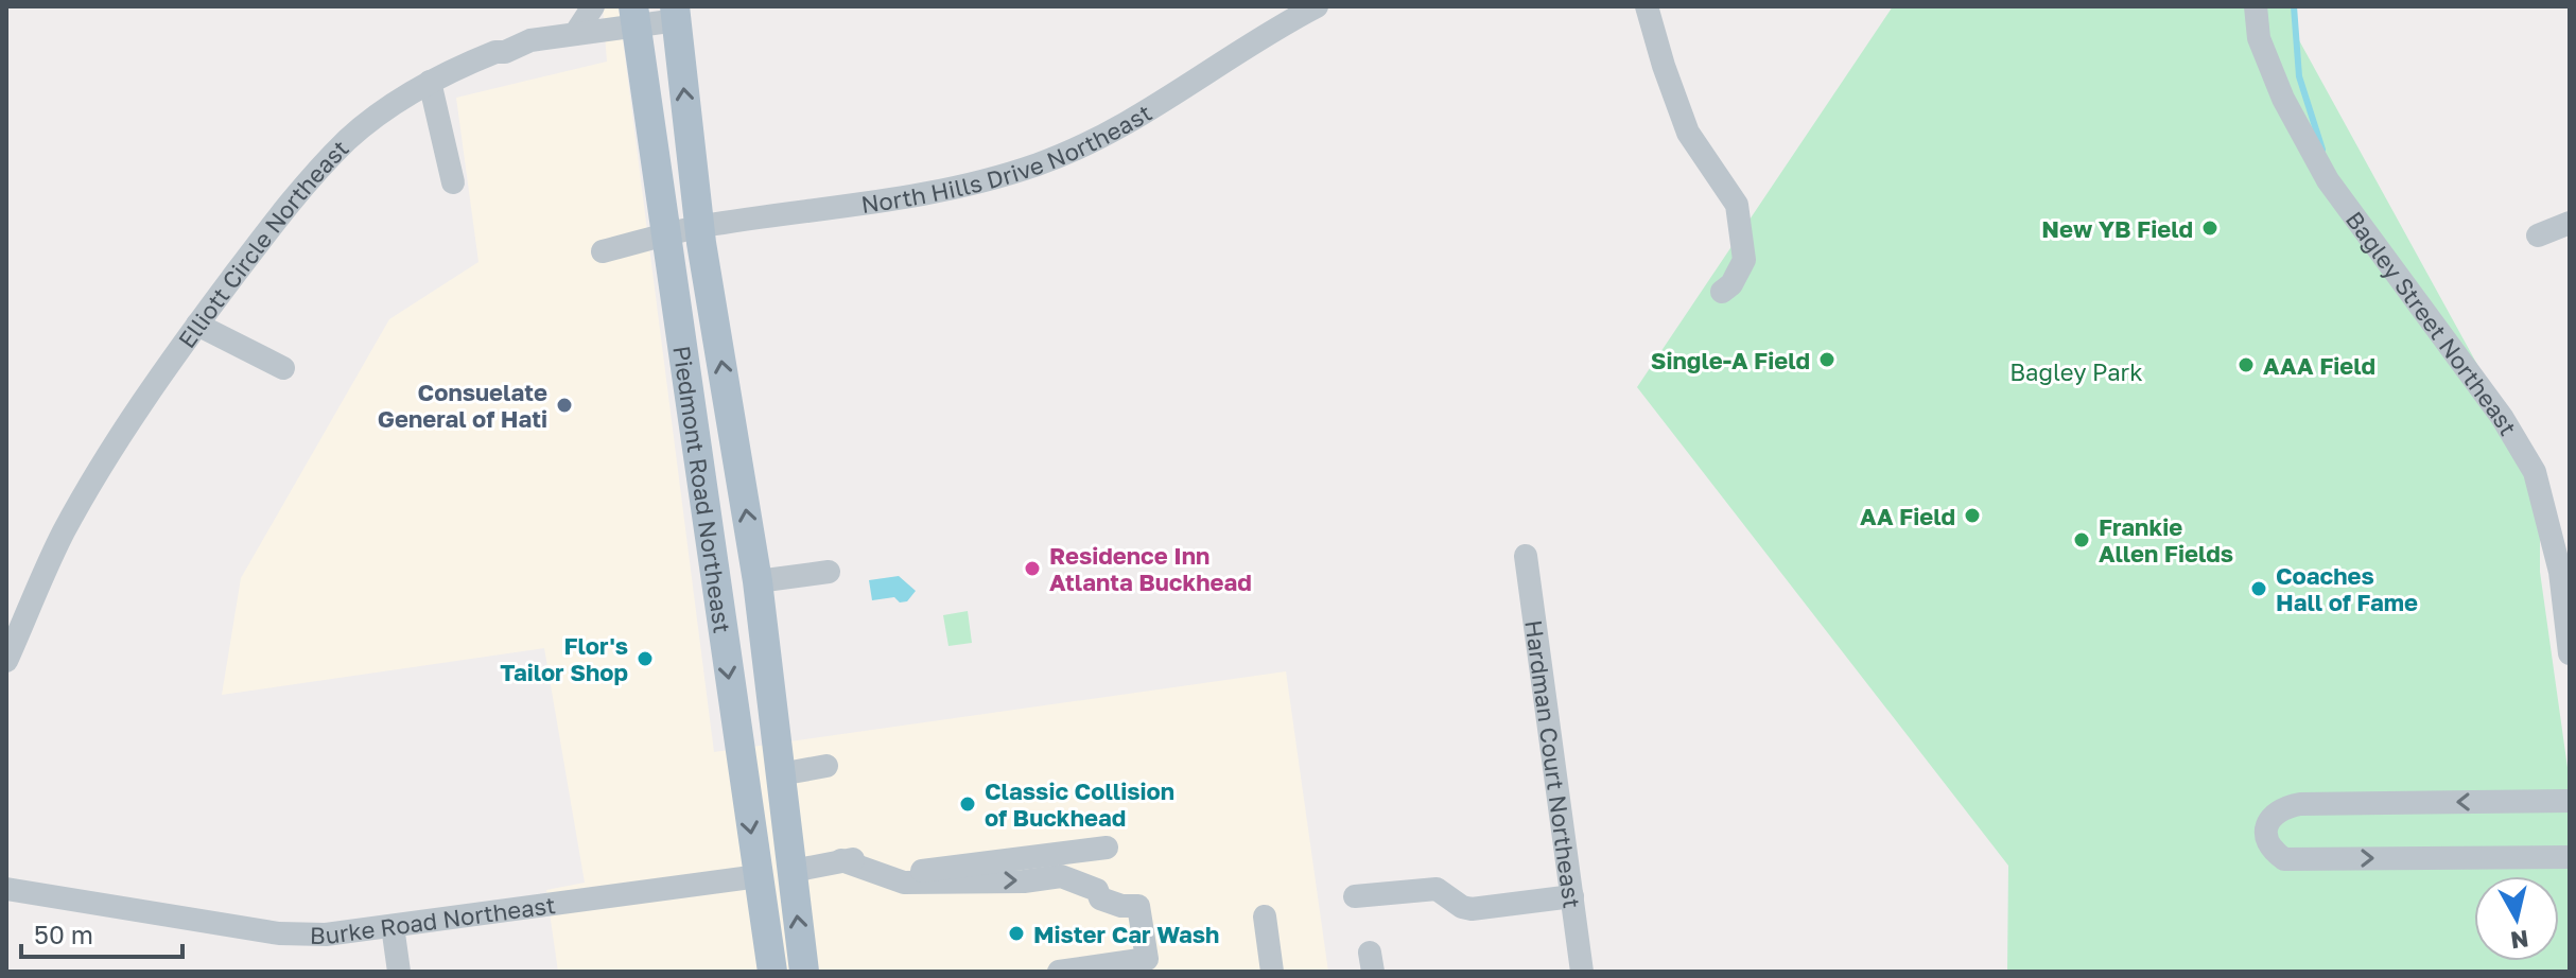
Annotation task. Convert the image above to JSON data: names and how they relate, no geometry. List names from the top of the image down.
{
  "streets": {
    "main road": ["Piedmont Road Northeast"],
    "street": [
      "North Hills Drive Northeast",
      "Elliott Circle Northeast",
      "Bagley Street Northeast",
      "Hardman Court Northeast",
      "Burke Road Northeast"
    ]
  },
  "crossings": [
    ["North Hills Drive Northeast", "Piedmont Road Northeast"],
    ["Elliott Circle Northeast", "Piedmont Road Northeast"],
    ["Piedmont Road Northeast", "Burke Road Northeast"]
  ],
  "parks": ["Bagley Park"],
  "places": [
    "New YB Field",
    "Single-A Field",
    "AAA Field",
    "Consuelate General of Hati",
    "AA Field",
    "Frankie Allen Fields",
    "Residence Inn Atlanta Buckhead",
    "Coaches Hall of Fame",
    "Flor's Tailor Shop",
    "Classic Collision of Buckhead",
    "Mister Car Wash"
  ],
  "scale_bar": "50 m",
  "north": "bottom"
}
